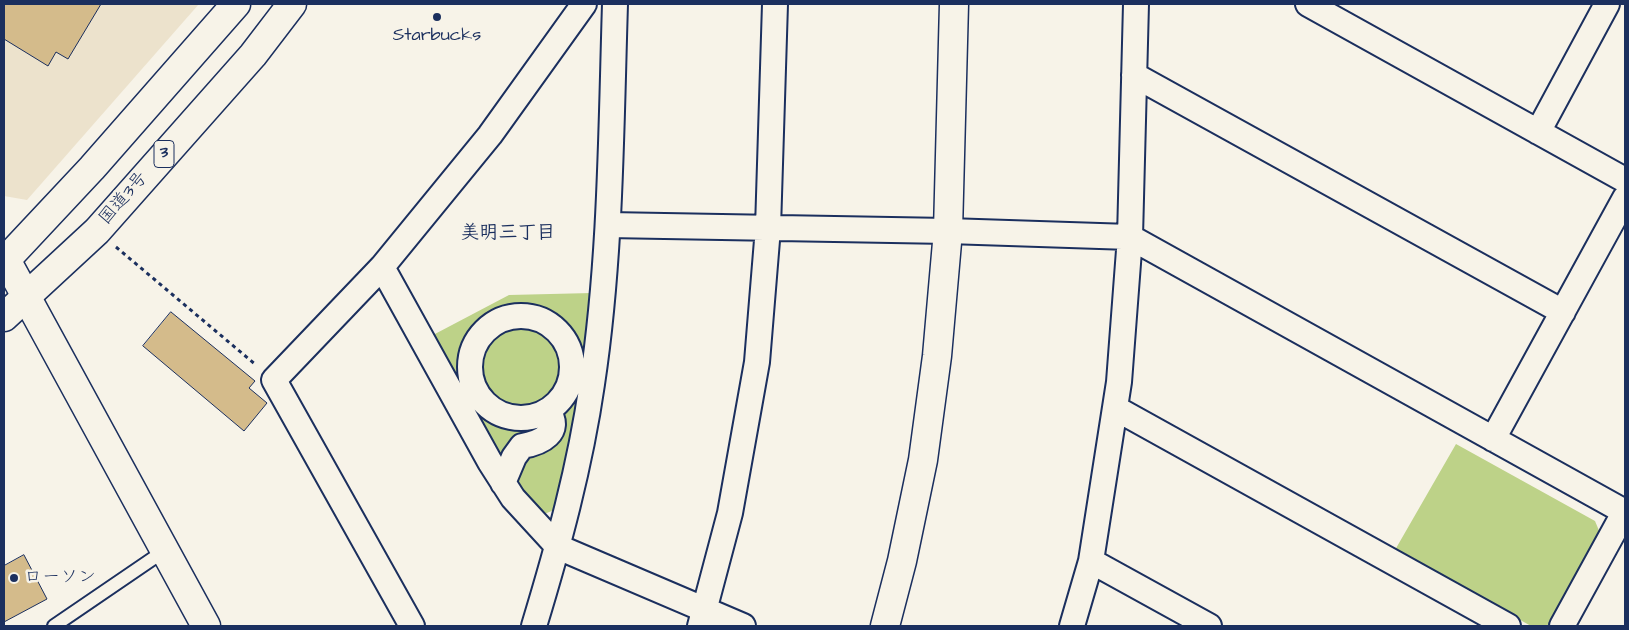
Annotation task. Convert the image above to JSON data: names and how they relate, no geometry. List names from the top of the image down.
{
  "streets": {
    "main road": ["3", "国道3号"]
  },
  "districts": ["美明三丁目"],
  "places": ["Starbucks", "ローソン"]
}
